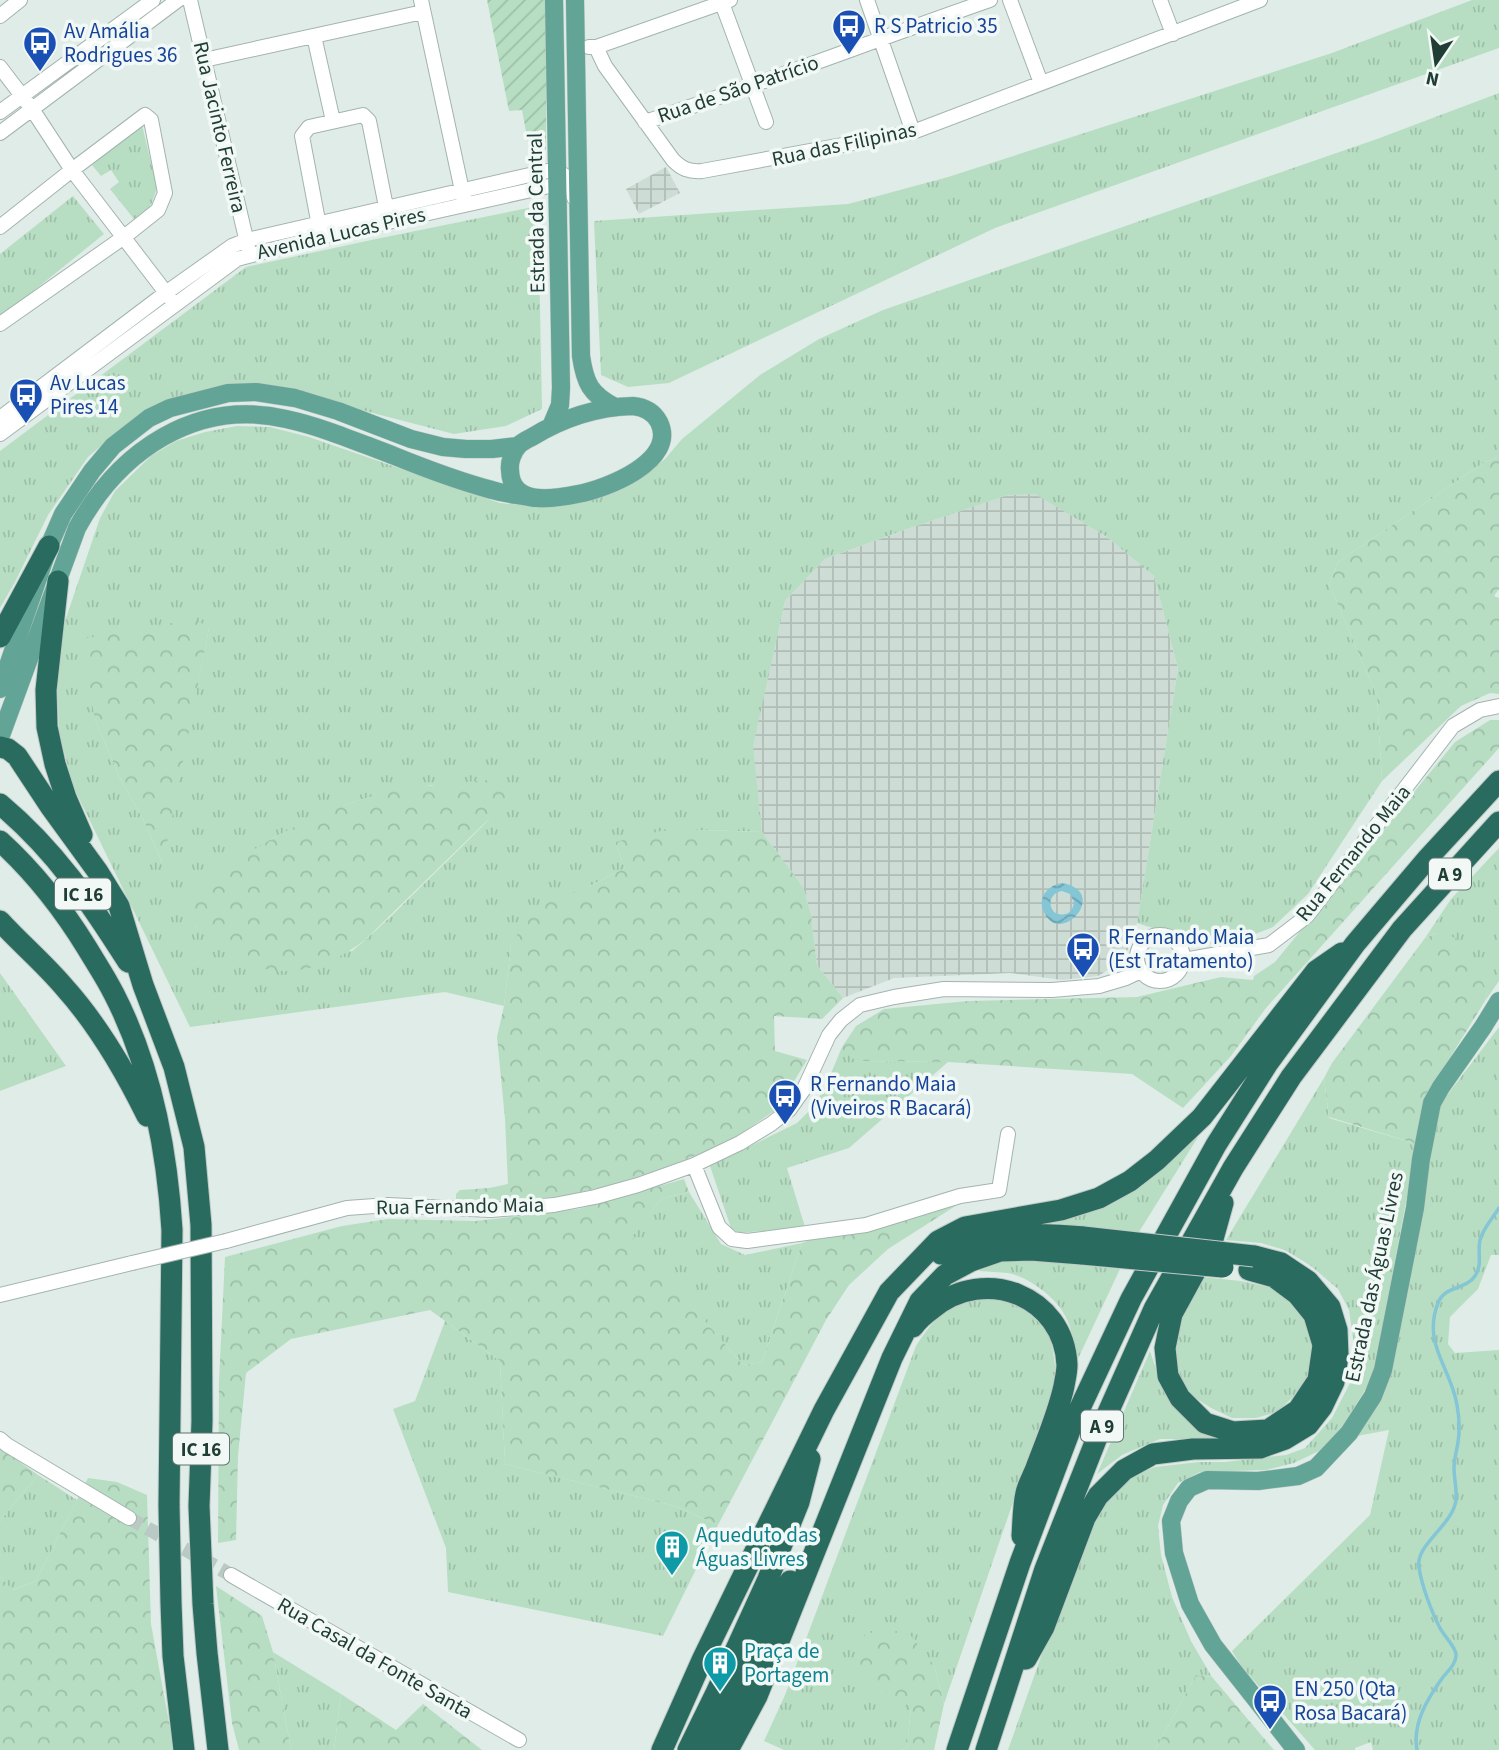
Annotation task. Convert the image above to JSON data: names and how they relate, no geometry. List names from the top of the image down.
{
  "streets": {
    "highway": ["A 9", "IC 16"],
    "main road": ["Estrada da Central", "Estrada das Águas Livres"],
    "street": [
      "Rua de São Patrício",
      "Rua Jacinto Ferreira",
      "Rua das Filipinas",
      "Avenida Lucas Pires",
      "Rua Fernando Maia",
      "Rua Casal da Fonte Santa"
    ]
  },
  "crossings": [
    ["Rua de São Patrício", "Rua das Filipinas"],
    ["Rua Jacinto Ferreira", "Avenida Lucas Pires"],
    ["Estrada da Central", "Avenida Lucas Pires"]
  ],
  "places": {
    "bus stop": [
      "R S Patricio 35",
      "Av Amália Rodrigues 36",
      "Av Lucas Pires 14",
      "R Fernando Maia (Est Tratamento)",
      "R Fernando Maia (Viveiros R Bacará)",
      "EN 250 (Qta Rosa Bacará)"
    ],
    "building": ["Aqueduto das Águas Livres", "Praça de Portagem"]
  },
  "north": "bottom"
}
